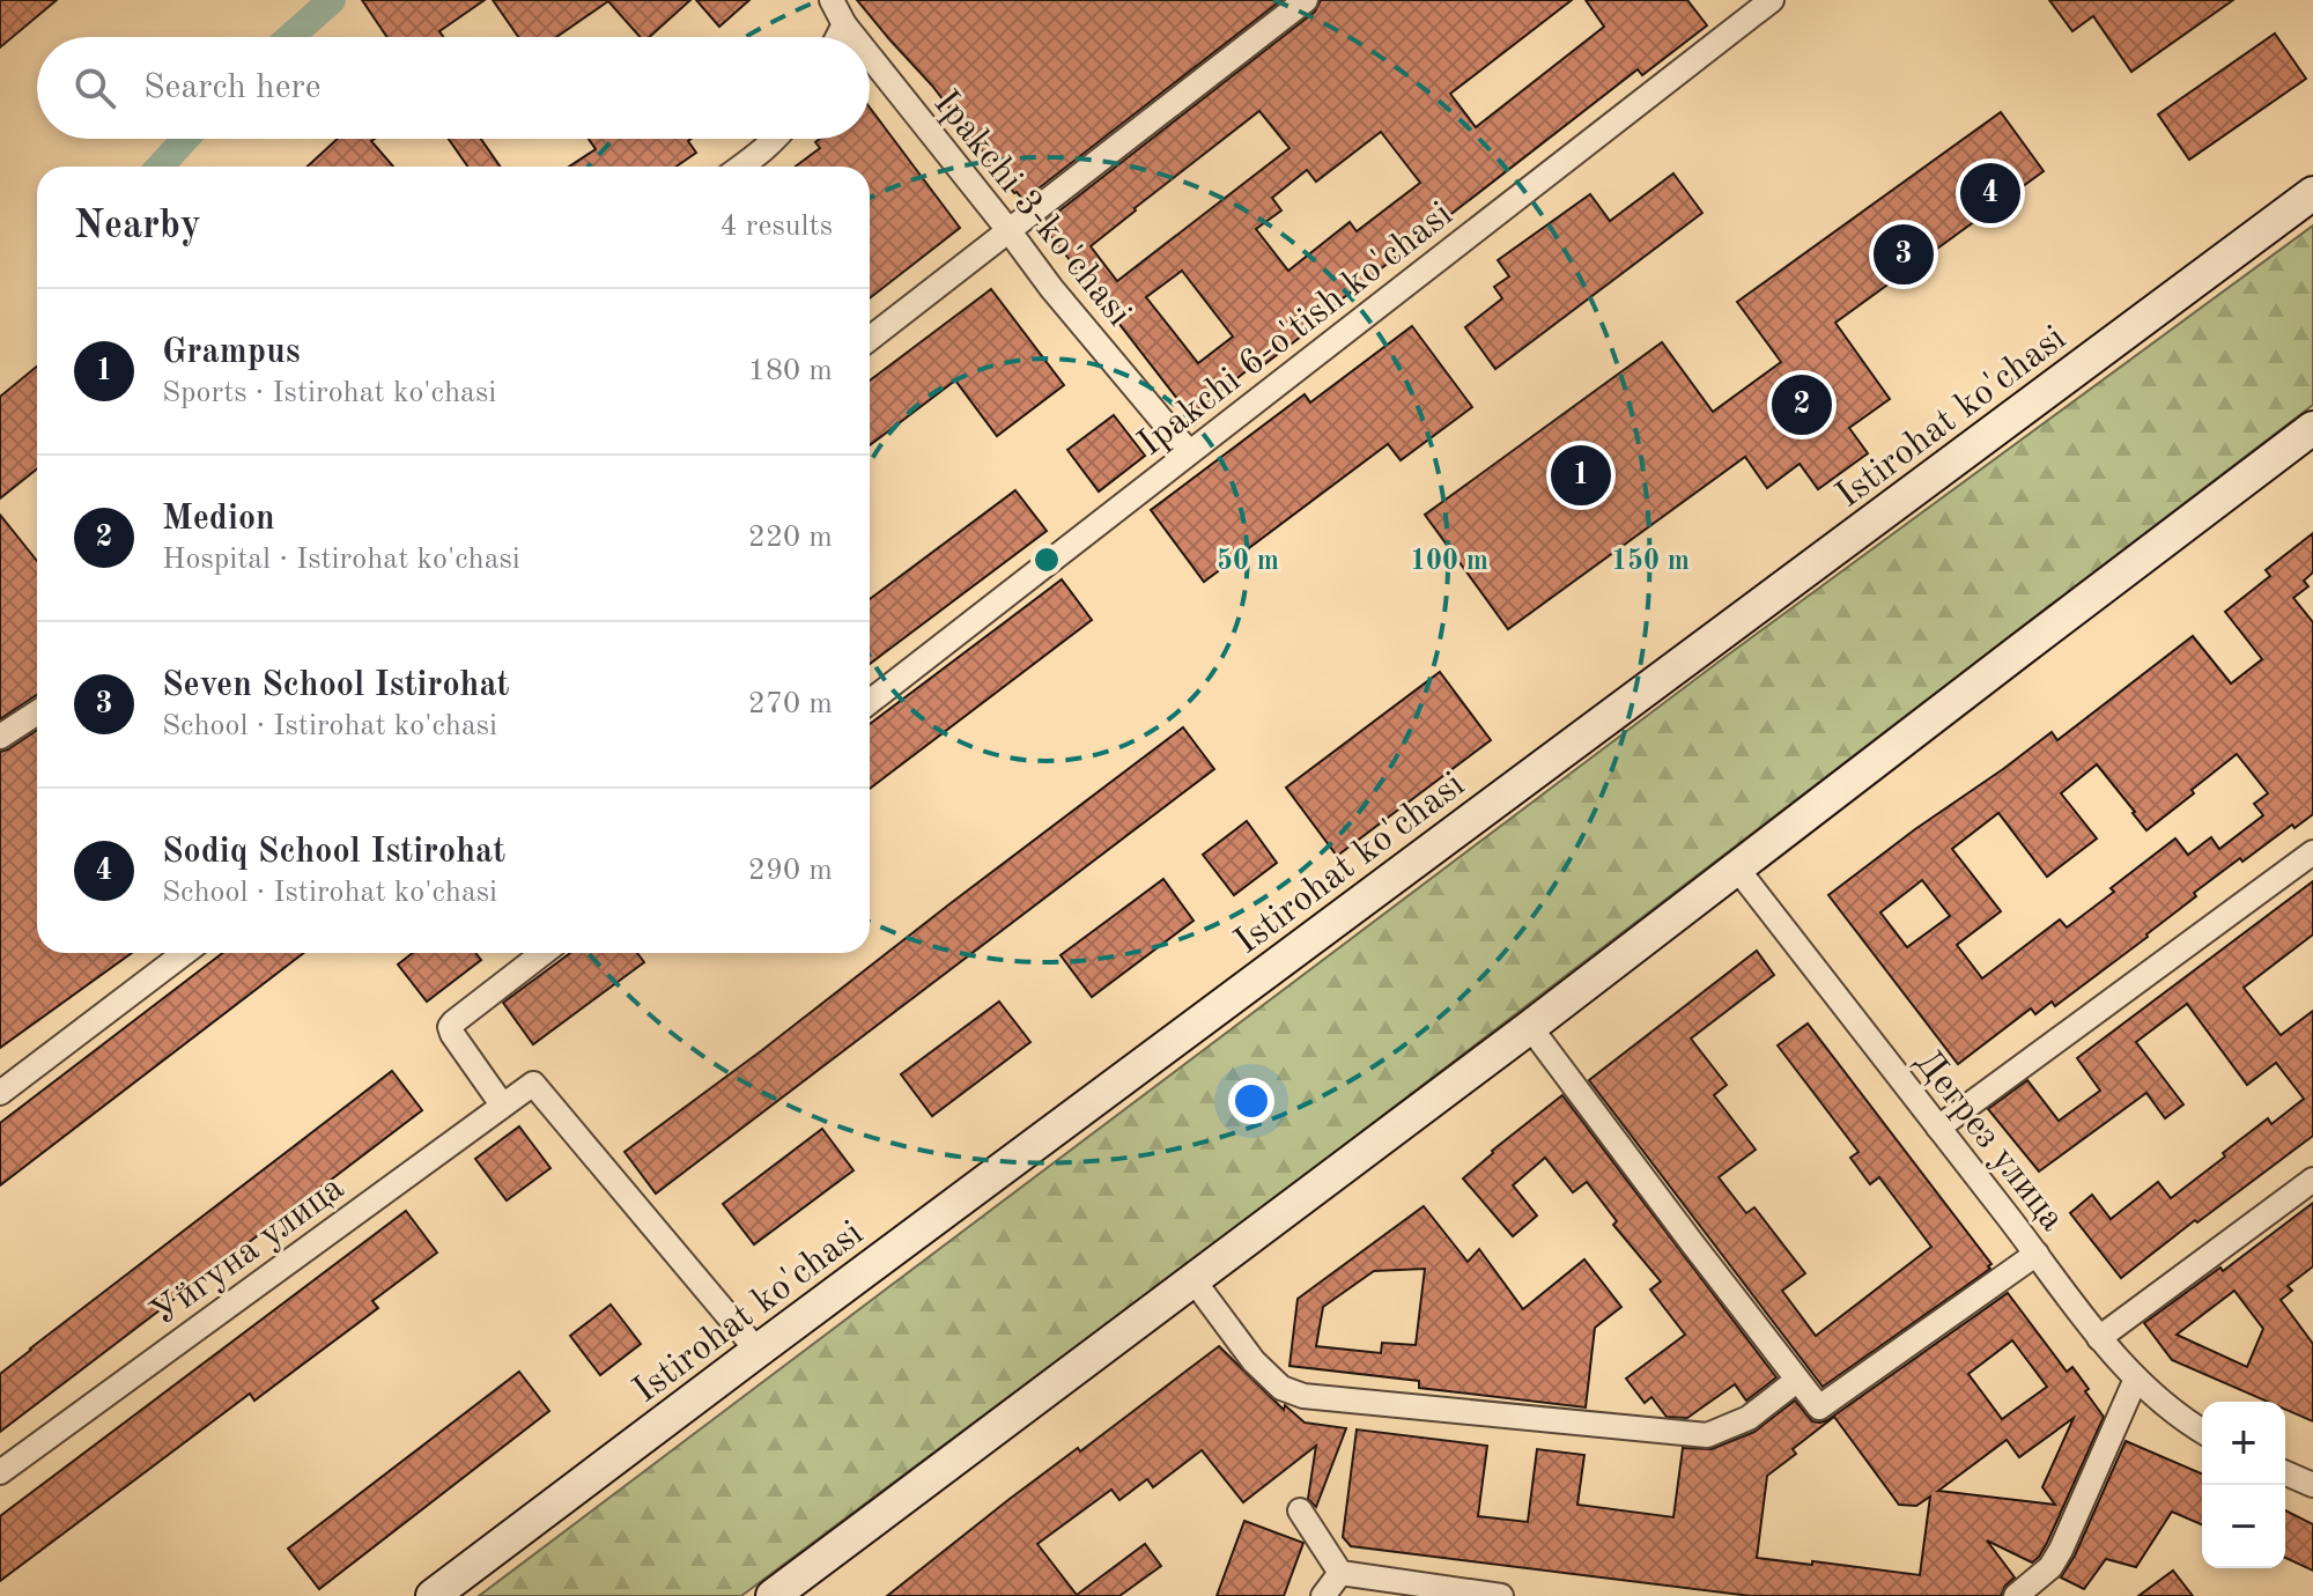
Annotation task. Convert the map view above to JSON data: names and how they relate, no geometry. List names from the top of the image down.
{
  "streets": {
    "main road": ["Istirohat ko'chasi"],
    "street": [
      "Ipakchi 3-ko'chasi",
      "Ipakchi 6-o'tish ko'chasi",
      "Дегрез улица",
      "Уйгуна улица"
    ]
  },
  "crossings": [
    ["Ipakchi 3-ko'chasi", "Ipakchi 6-o'tish ko'chasi"],
    ["Istirohat ko'chasi", "Уйгуна улица"]
  ],
  "page": {
    "search": "Search here",
    "pins": [
      "4",
      "3",
      "2",
      "1"
    ],
    "heading": ["Nearby", "4 results"],
    "list": [
      {
        "mark": "1",
        "name": "Grampus",
        "note": "Sports · Istirohat ko'chasi",
        "value": "180 m"
      },
      {
        "mark": "2",
        "name": "Medion",
        "note": "Hospital · Istirohat ko'chasi",
        "value": "220 m"
      },
      {
        "mark": "3",
        "name": "Seven School Istirohat",
        "note": "School · Istirohat ko'chasi",
        "value": "270 m"
      },
      {
        "mark": "4",
        "name": "Sodiq School Istirohat",
        "note": "School · Istirohat ko'chasi",
        "value": "290 m"
      }
    ],
    "map_buttons": ["+", "−"]
  },
  "rings": ["50 m", "100 m", "150 m"]
}
